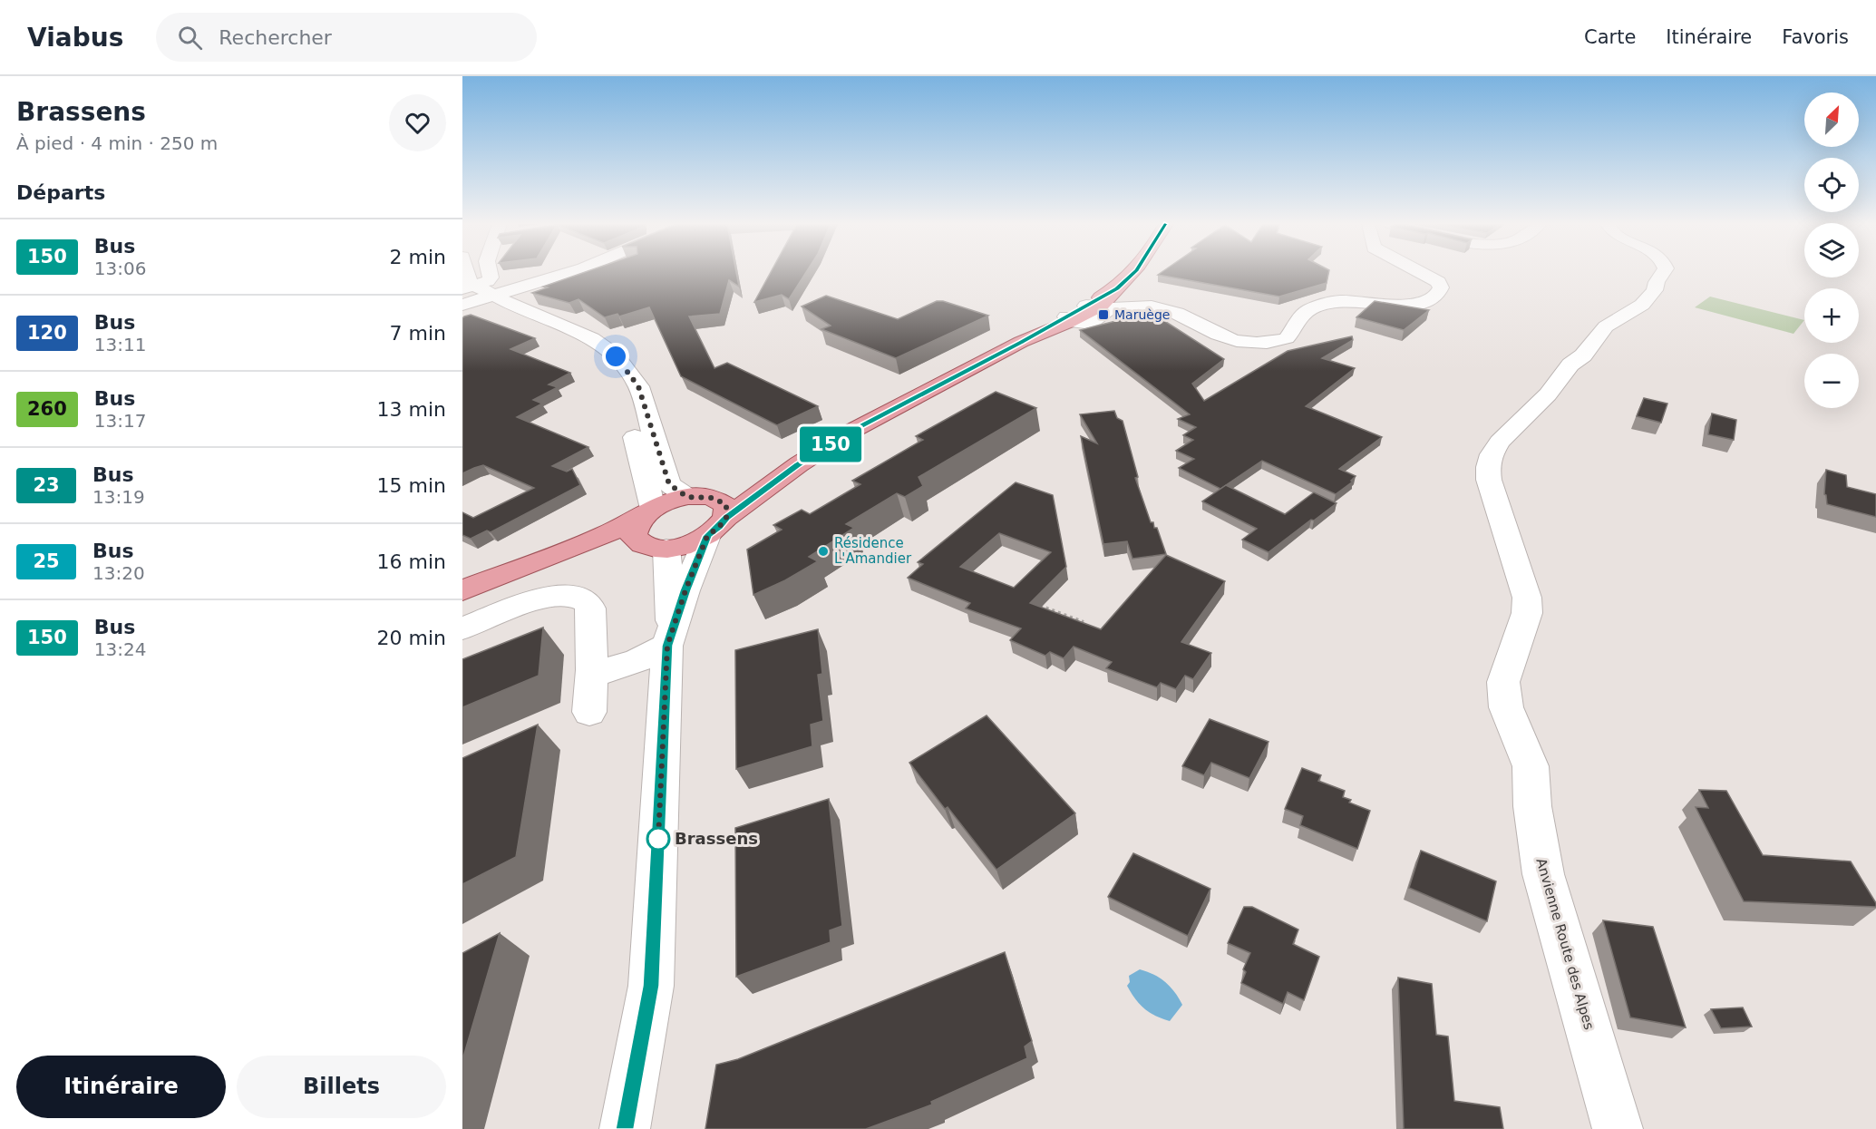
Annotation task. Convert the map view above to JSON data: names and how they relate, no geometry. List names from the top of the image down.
{
  "streets": {
    "street": ["Anvienne Route des Alpes"]
  },
  "places": {
    "transit": ["Maruège"],
    "other": ["Résidence L'Amandier", "Brassens"]
  },
  "lines": ["bus line 150"],
  "north": "top right",
  "page": {
    "header": "Viabus",
    "search": "Rechercher",
    "nav": ["Carte", "Itinéraire", "Favoris"],
    "heading": [
      ["Brassens", "À pied · 4 min · 250 m"],
      "Départs"
    ],
    "on_map": "150",
    "map_buttons": ["+", "−"],
    "list": [
      {
        "mark": "150",
        "name": "Bus",
        "note": "13:06",
        "value": "2 min"
      },
      {
        "mark": "120",
        "name": "Bus",
        "note": "13:11",
        "value": "7 min"
      },
      {
        "mark": "260",
        "name": "Bus",
        "note": "13:17",
        "value": "13 min"
      },
      {
        "mark": "23",
        "name": "Bus",
        "note": "13:19",
        "value": "15 min"
      },
      {
        "mark": "25",
        "name": "Bus",
        "note": "13:20",
        "value": "16 min"
      },
      {
        "mark": "150",
        "name": "Bus",
        "note": "13:24",
        "value": "20 min"
      }
    ],
    "buttons": ["Itinéraire", "Billets"]
  }
}
